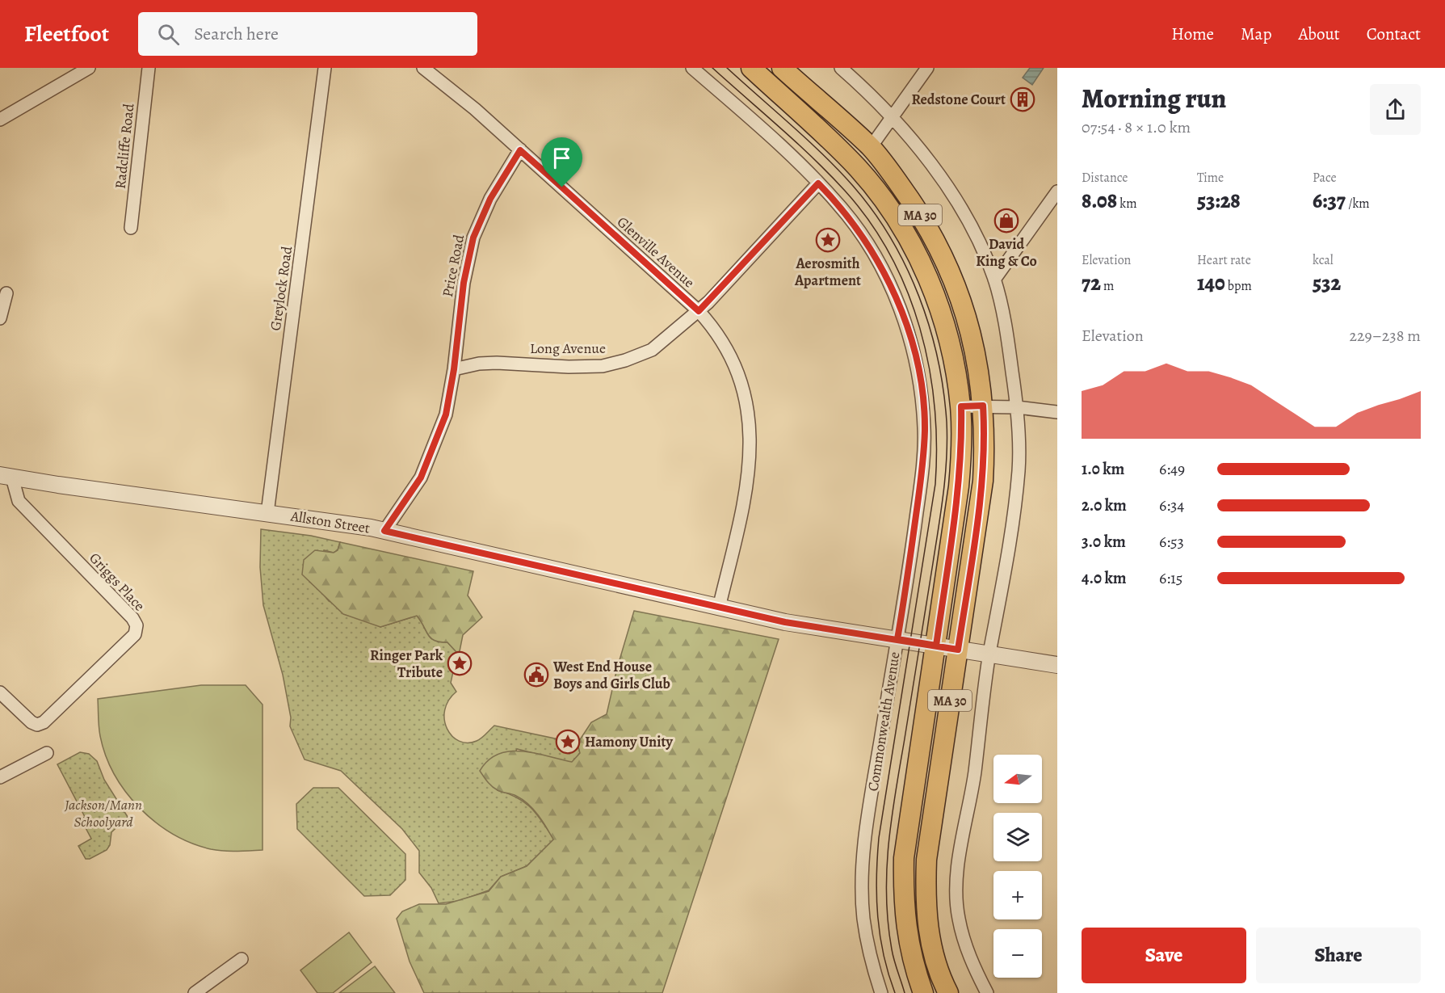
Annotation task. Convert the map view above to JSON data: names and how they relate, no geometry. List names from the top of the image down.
{
  "streets": {
    "main road": ["MA 30"],
    "street": [
      "Radcliffe Road",
      "Glenville Avenue",
      "Price Road",
      "Greylock Road",
      "Long Avenue",
      "Allston Street",
      "Griggs Place",
      "Commonwealth Avenue"
    ]
  },
  "crossings": [
    ["MA 30", "Allston Street"],
    ["Glenville Avenue", "Price Road"],
    ["Glenville Avenue", "Long Avenue"],
    ["Glenville Avenue", "Allston Street"],
    ["Price Road", "Long Avenue"],
    ["Greylock Road", "Allston Street"],
    ["Long Avenue", "Commonwealth Avenue"],
    ["Allston Street", "Griggs Place"],
    ["Allston Street", "Commonwealth Avenue"]
  ],
  "parks": ["Jackson/Mann Schoolyard"],
  "places": {
    "building": ["Redstone Court"],
    "shop": ["David King & Co"],
    "place": ["Aerosmith Apartment", "Ringer Park Tribute", "Hamony Unity"],
    "public building": ["West End House Boys and Girls Club"]
  },
  "north": "left",
  "page": {
    "header": "Fleetfoot",
    "search": "Search here",
    "nav": [
      "Home",
      "Map",
      "About",
      "Contact"
    ],
    "heading": ["Morning run", "07:54 · 8 × 1.0 km"],
    "stats": [
      ["Distance", "8.08 km"],
      ["Time", "53:28"],
      ["Pace", "6:37 /km"],
      ["Elevation", "72 m"],
      ["Heart rate", "140 bpm"],
      ["kcal", "532"]
    ],
    "chart": ["Elevation", "229–238 m"],
    "list": [
      {
        "name": "1.0 km",
        "note": "6:49"
      },
      {
        "name": "2.0 km",
        "note": "6:34"
      },
      {
        "name": "3.0 km",
        "note": "6:53"
      },
      {
        "name": "4.0 km",
        "note": "6:15"
      }
    ],
    "map_buttons": ["+", "−"],
    "buttons": ["Save", "Share"]
  }
}
